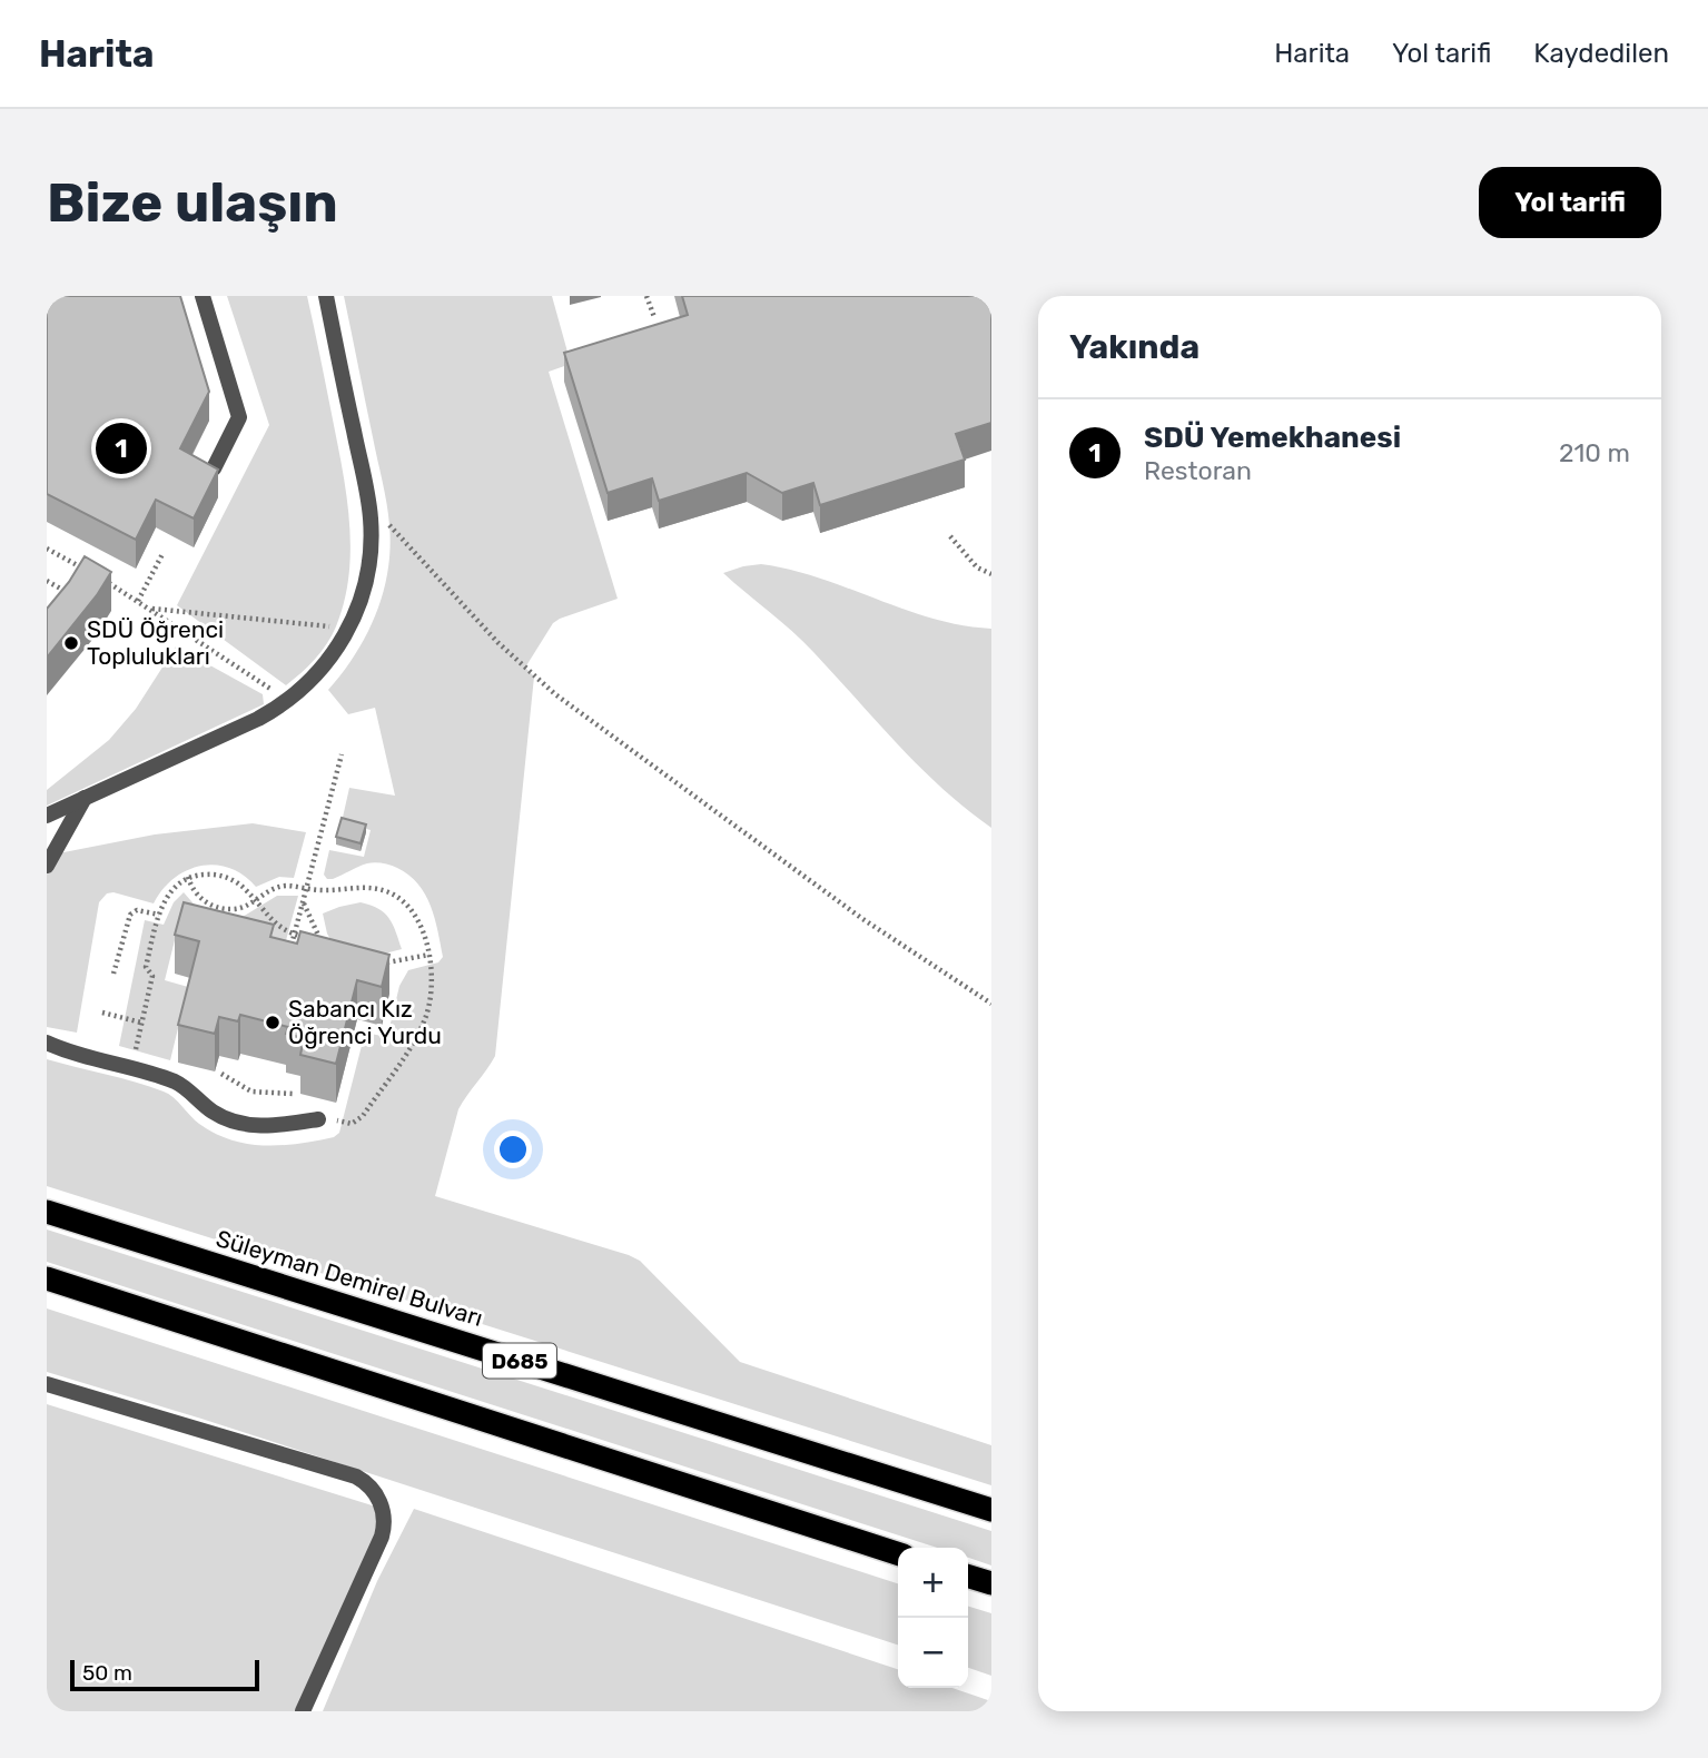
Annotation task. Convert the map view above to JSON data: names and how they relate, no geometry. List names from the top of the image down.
{
  "streets": {
    "highway": ["Süleyman Demirel Bulvarı", "D685"]
  },
  "places": ["SDÜ Öğrenci Toplulukları", "Sabancı Kız Öğrenci Yurdu"],
  "scale_bar": "50 m",
  "page": {
    "header": "Harita",
    "nav": ["Harita", "Yol tarifi", "Kaydedilen"],
    "buttons": "Yol tarifi",
    "title": "Bize ulaşın",
    "heading": "Yakında",
    "list": [
      {
        "mark": "1",
        "name": "SDÜ Yemekhanesi",
        "note": "Restoran",
        "value": "210 m"
      }
    ],
    "pins": "1",
    "map_buttons": ["+", "−"],
    "scale": "50 m"
  }
}
